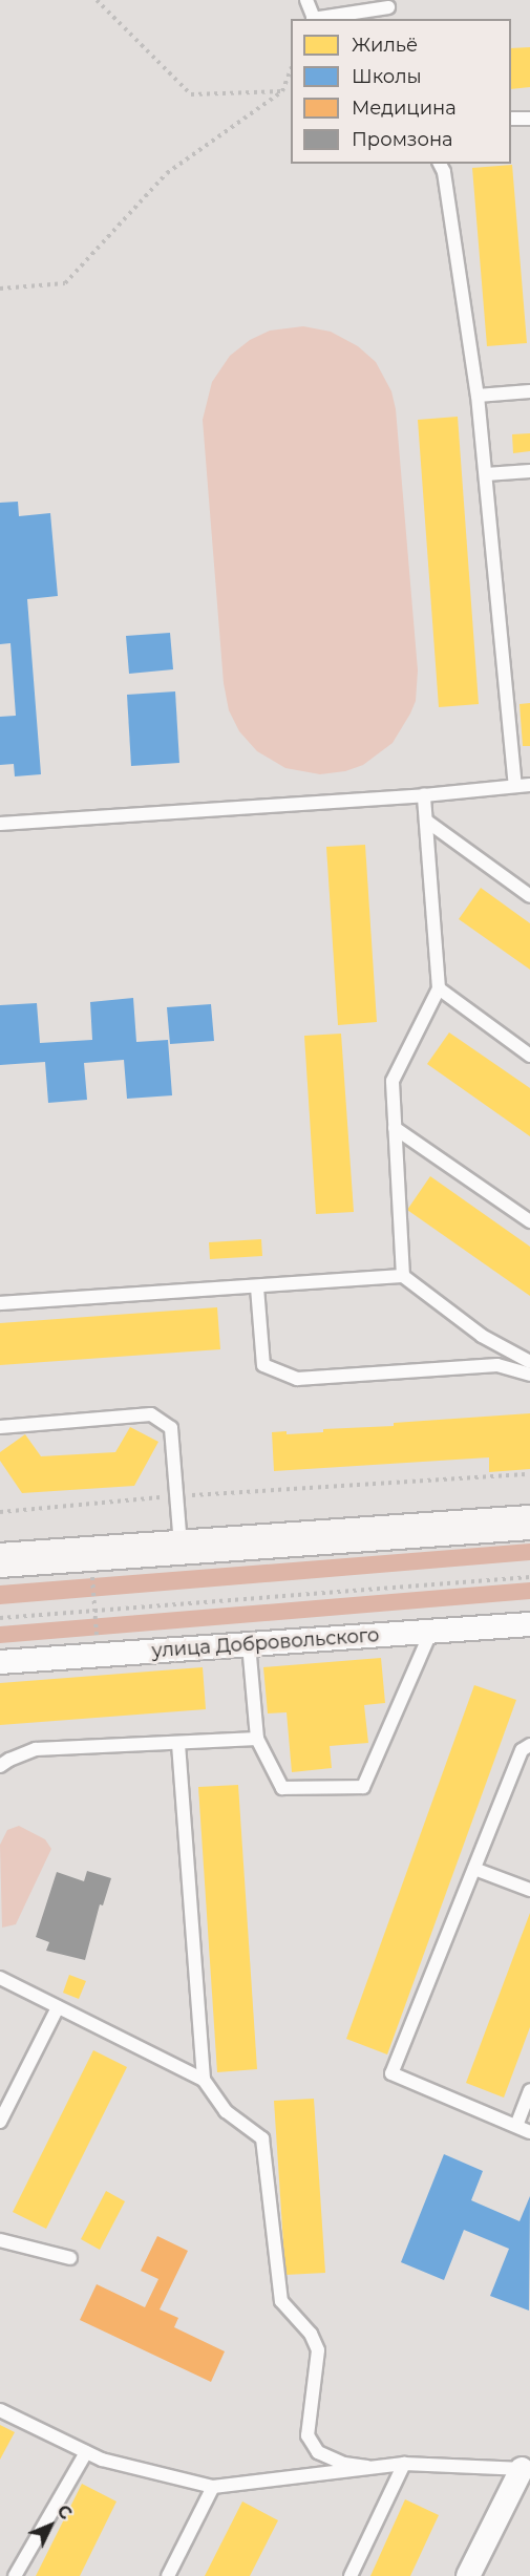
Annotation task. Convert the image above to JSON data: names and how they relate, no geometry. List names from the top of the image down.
{
  "streets": {
    "street": ["улица Добровольского"]
  },
  "legend": [
    "Жильё",
    "Школы",
    "Медицина",
    "Промзона"
  ],
  "north": "top right"
}
